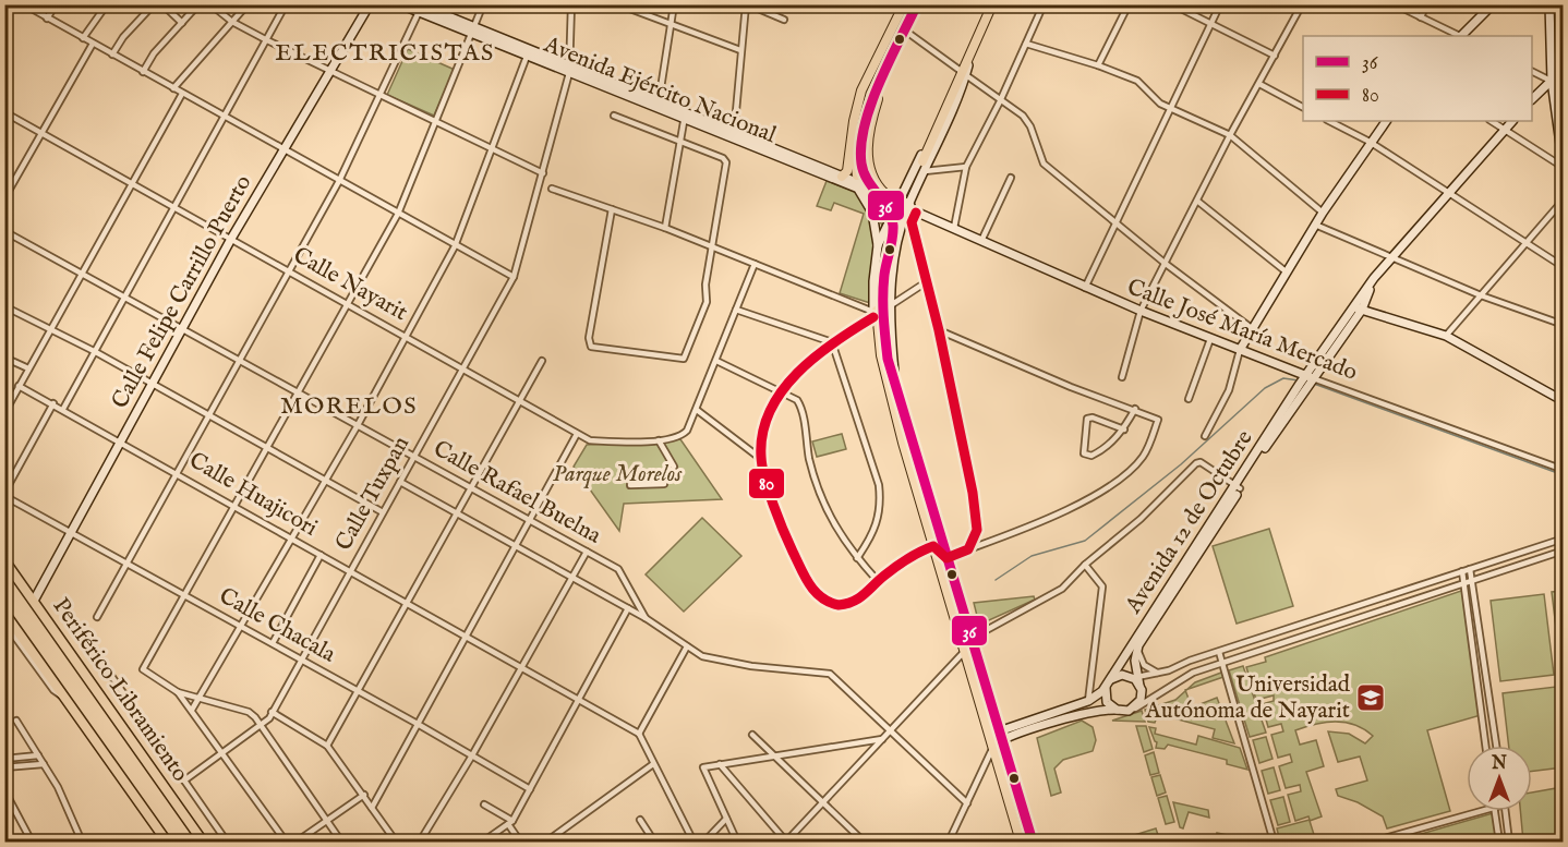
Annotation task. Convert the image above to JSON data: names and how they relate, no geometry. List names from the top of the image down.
{
  "streets": {
    "highway": ["Periférico Libramiento"],
    "main road": [
      "Avenida Ejército Nacional",
      "Calle Felipe Carrillo Puerto",
      "Calle José María Mercado",
      "Avenida 12 de Octubre"
    ],
    "street": [
      "Calle Nayarit",
      "Calle Rafael Buelna",
      "Calle Tuxpan",
      "Calle Huajicori",
      "Calle Chacala"
    ]
  },
  "crossings": [
    ["Avenida Ejército Nacional", "Calle José María Mercado"],
    ["Avenida Ejército Nacional", "Calle Tuxpan"],
    ["Calle Nayarit", "Calle Felipe Carrillo Puerto"],
    ["Calle Nayarit", "Calle Tuxpan"],
    ["Calle Felipe Carrillo Puerto", "Calle Rafael Buelna"],
    ["Calle Felipe Carrillo Puerto", "Calle Huajicori"],
    ["Calle Felipe Carrillo Puerto", "Calle Chacala"],
    ["Calle Felipe Carrillo Puerto", "Periférico Libramiento"],
    ["Calle José María Mercado", "Avenida 12 de Octubre"],
    ["Calle Rafael Buelna", "Calle Tuxpan"],
    ["Calle Tuxpan", "Calle Huajicori"],
    ["Calle Tuxpan", "Calle Chacala"]
  ],
  "districts": ["ELECTRICISTAS", "MORELOS"],
  "parks": ["Parque Morelos"],
  "places": {
    "school or university": ["Universidad Autónoma de Nayarit"]
  },
  "lines": ["transit line 36", "transit line 80"],
  "legend": ["36", "80"],
  "north": "top"
}
